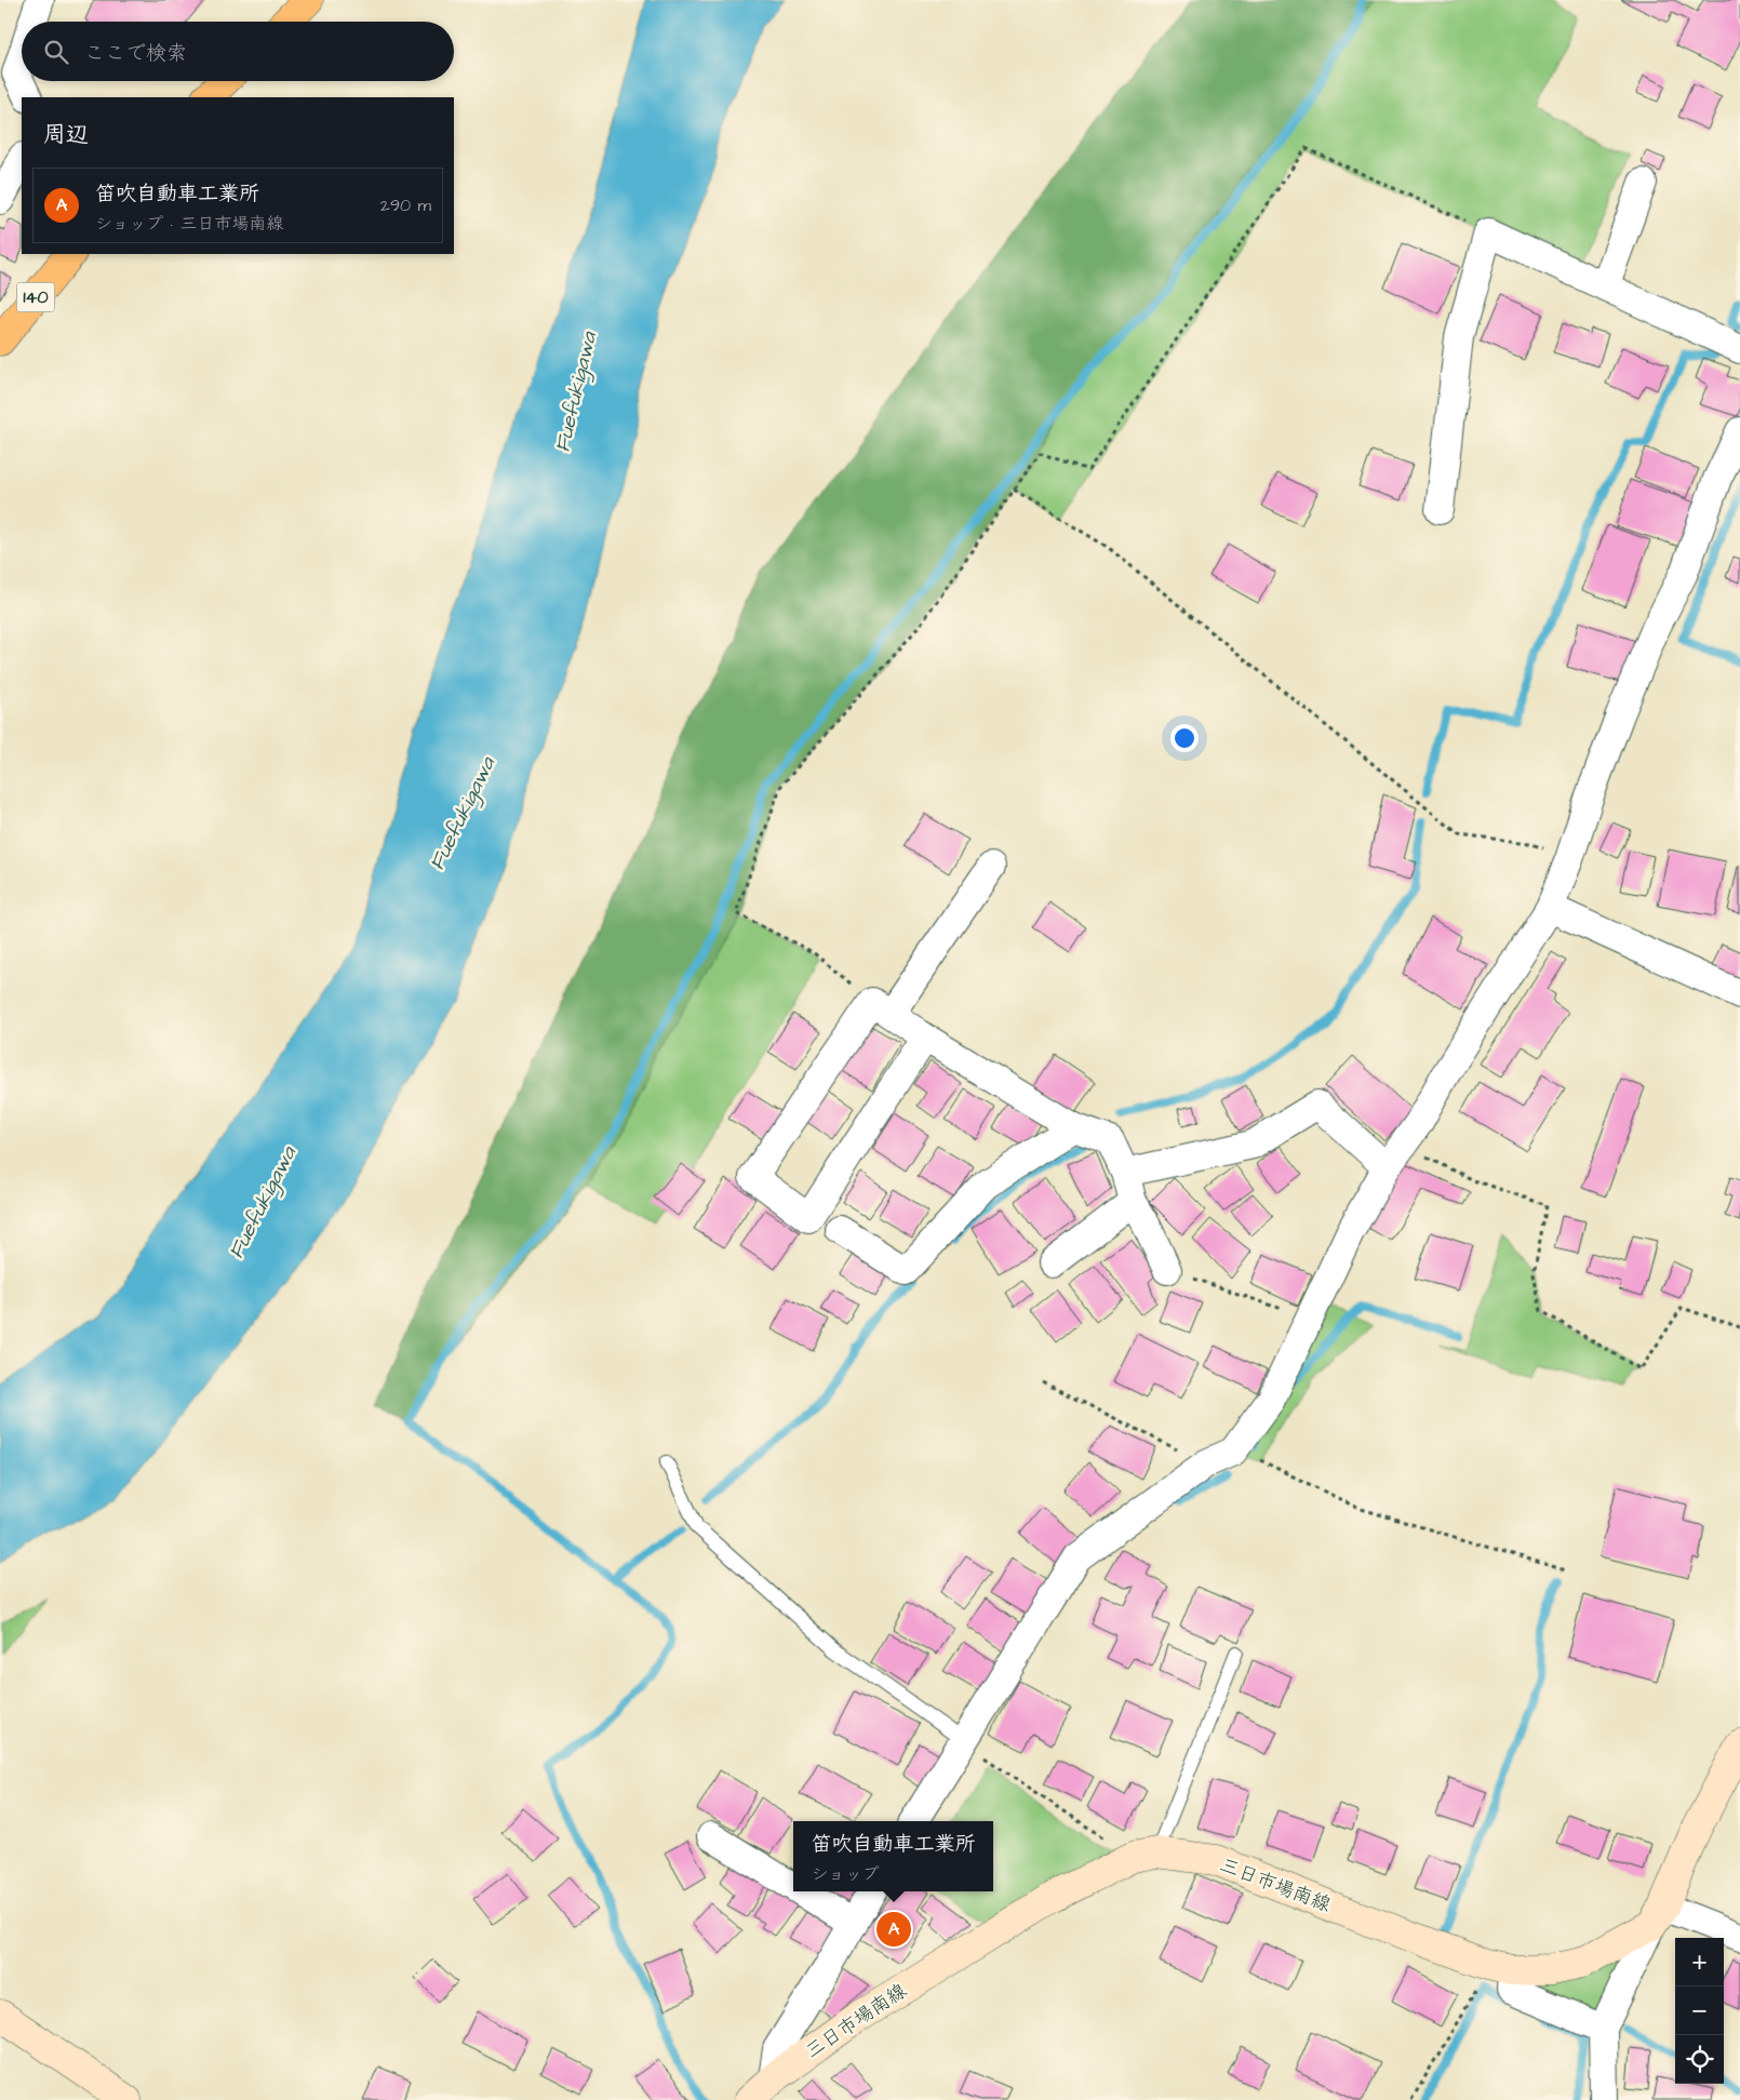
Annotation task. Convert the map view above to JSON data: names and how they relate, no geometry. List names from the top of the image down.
{
  "streets": {
    "highway": ["140"],
    "main road": ["三日市場南線"]
  },
  "water": ["Fuefukigawa"],
  "page": {
    "search": "ここで検索",
    "heading": "周辺",
    "list": [
      {
        "mark": "A",
        "name": "笛吹自動車工業所",
        "note": "ショップ · 三日市場南線",
        "value": "290 m"
      }
    ],
    "popup": ["笛吹自動車工業所", "ショップ"],
    "pins": "A",
    "map_buttons": ["+", "−"]
  }
}
